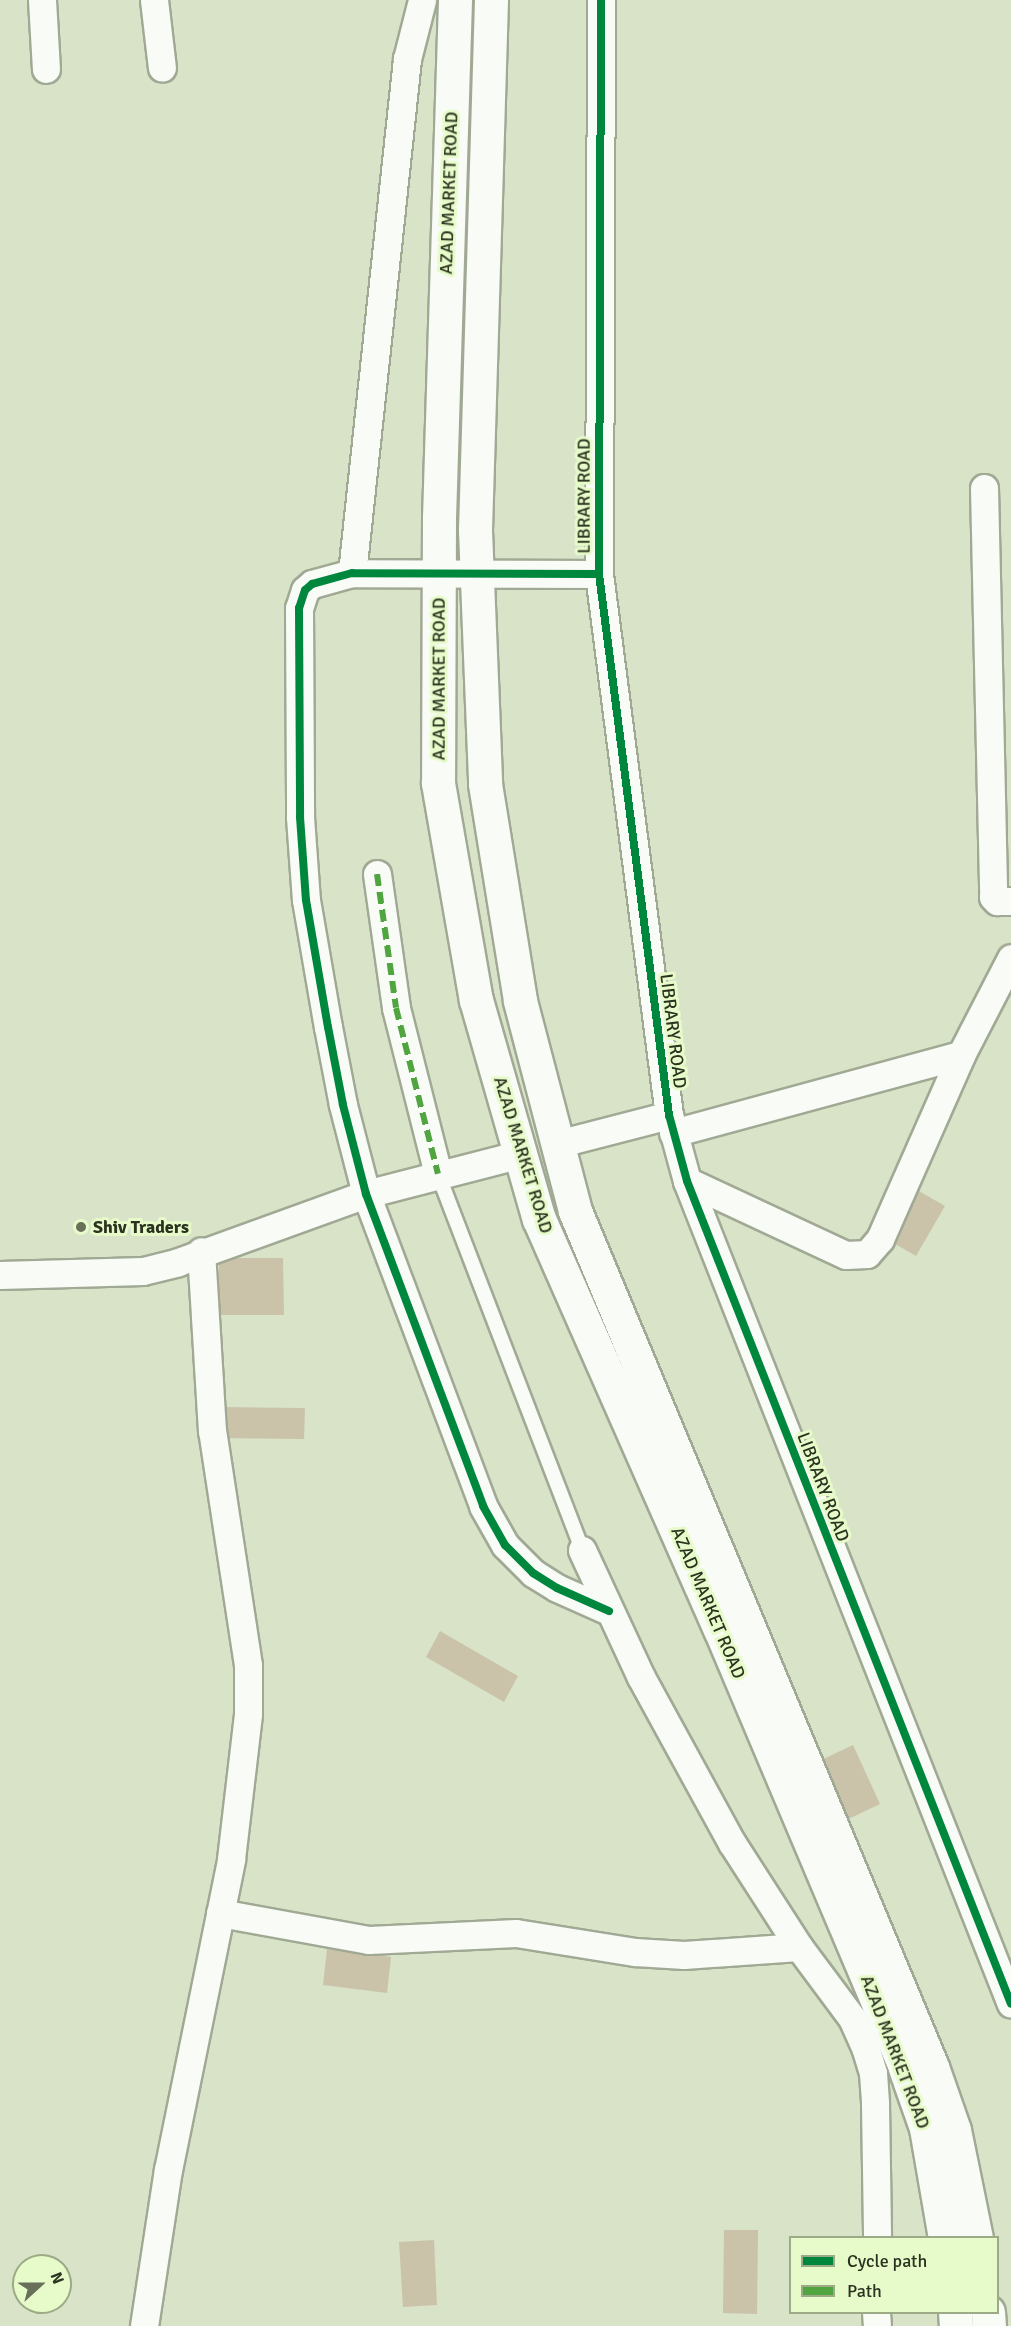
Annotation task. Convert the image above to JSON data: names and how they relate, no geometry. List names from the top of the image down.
{
  "streets": {
    "main road": ["AZAD MARKET ROAD"],
    "street": ["LIBRARY ROAD"]
  },
  "places": ["Shiv Traders"],
  "legend": ["Cycle path", "Path"],
  "north": "right"
}
